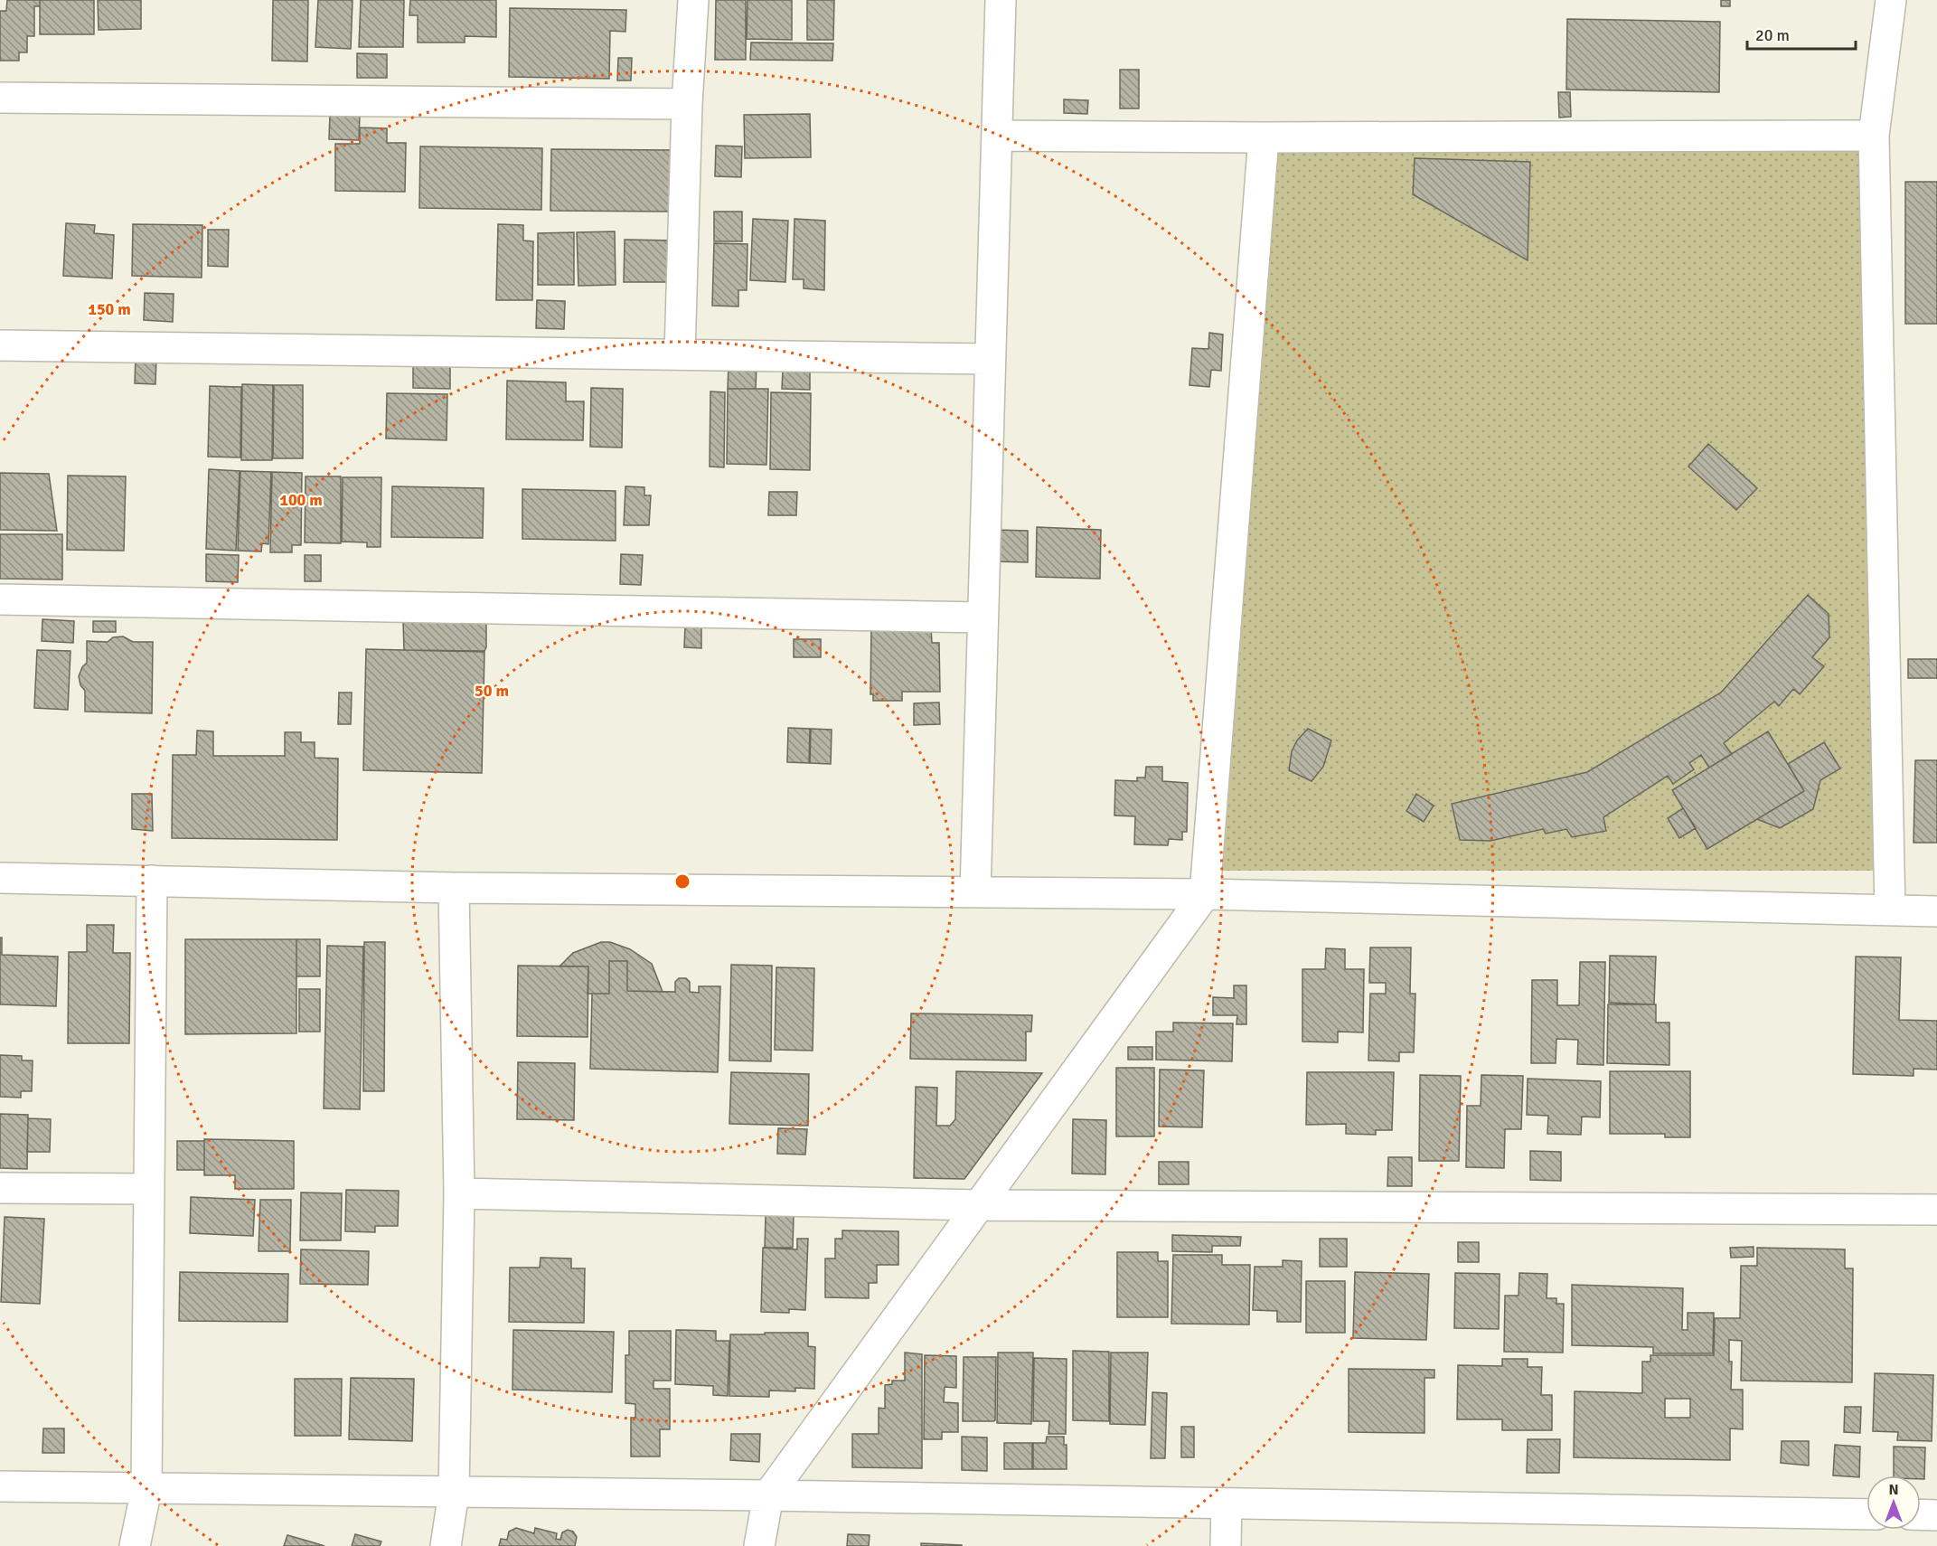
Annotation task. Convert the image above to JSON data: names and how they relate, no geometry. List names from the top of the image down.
{
  "scale_bar": "20 m",
  "north": "top",
  "rings": ["150 m", "100 m", "50 m"]
}
